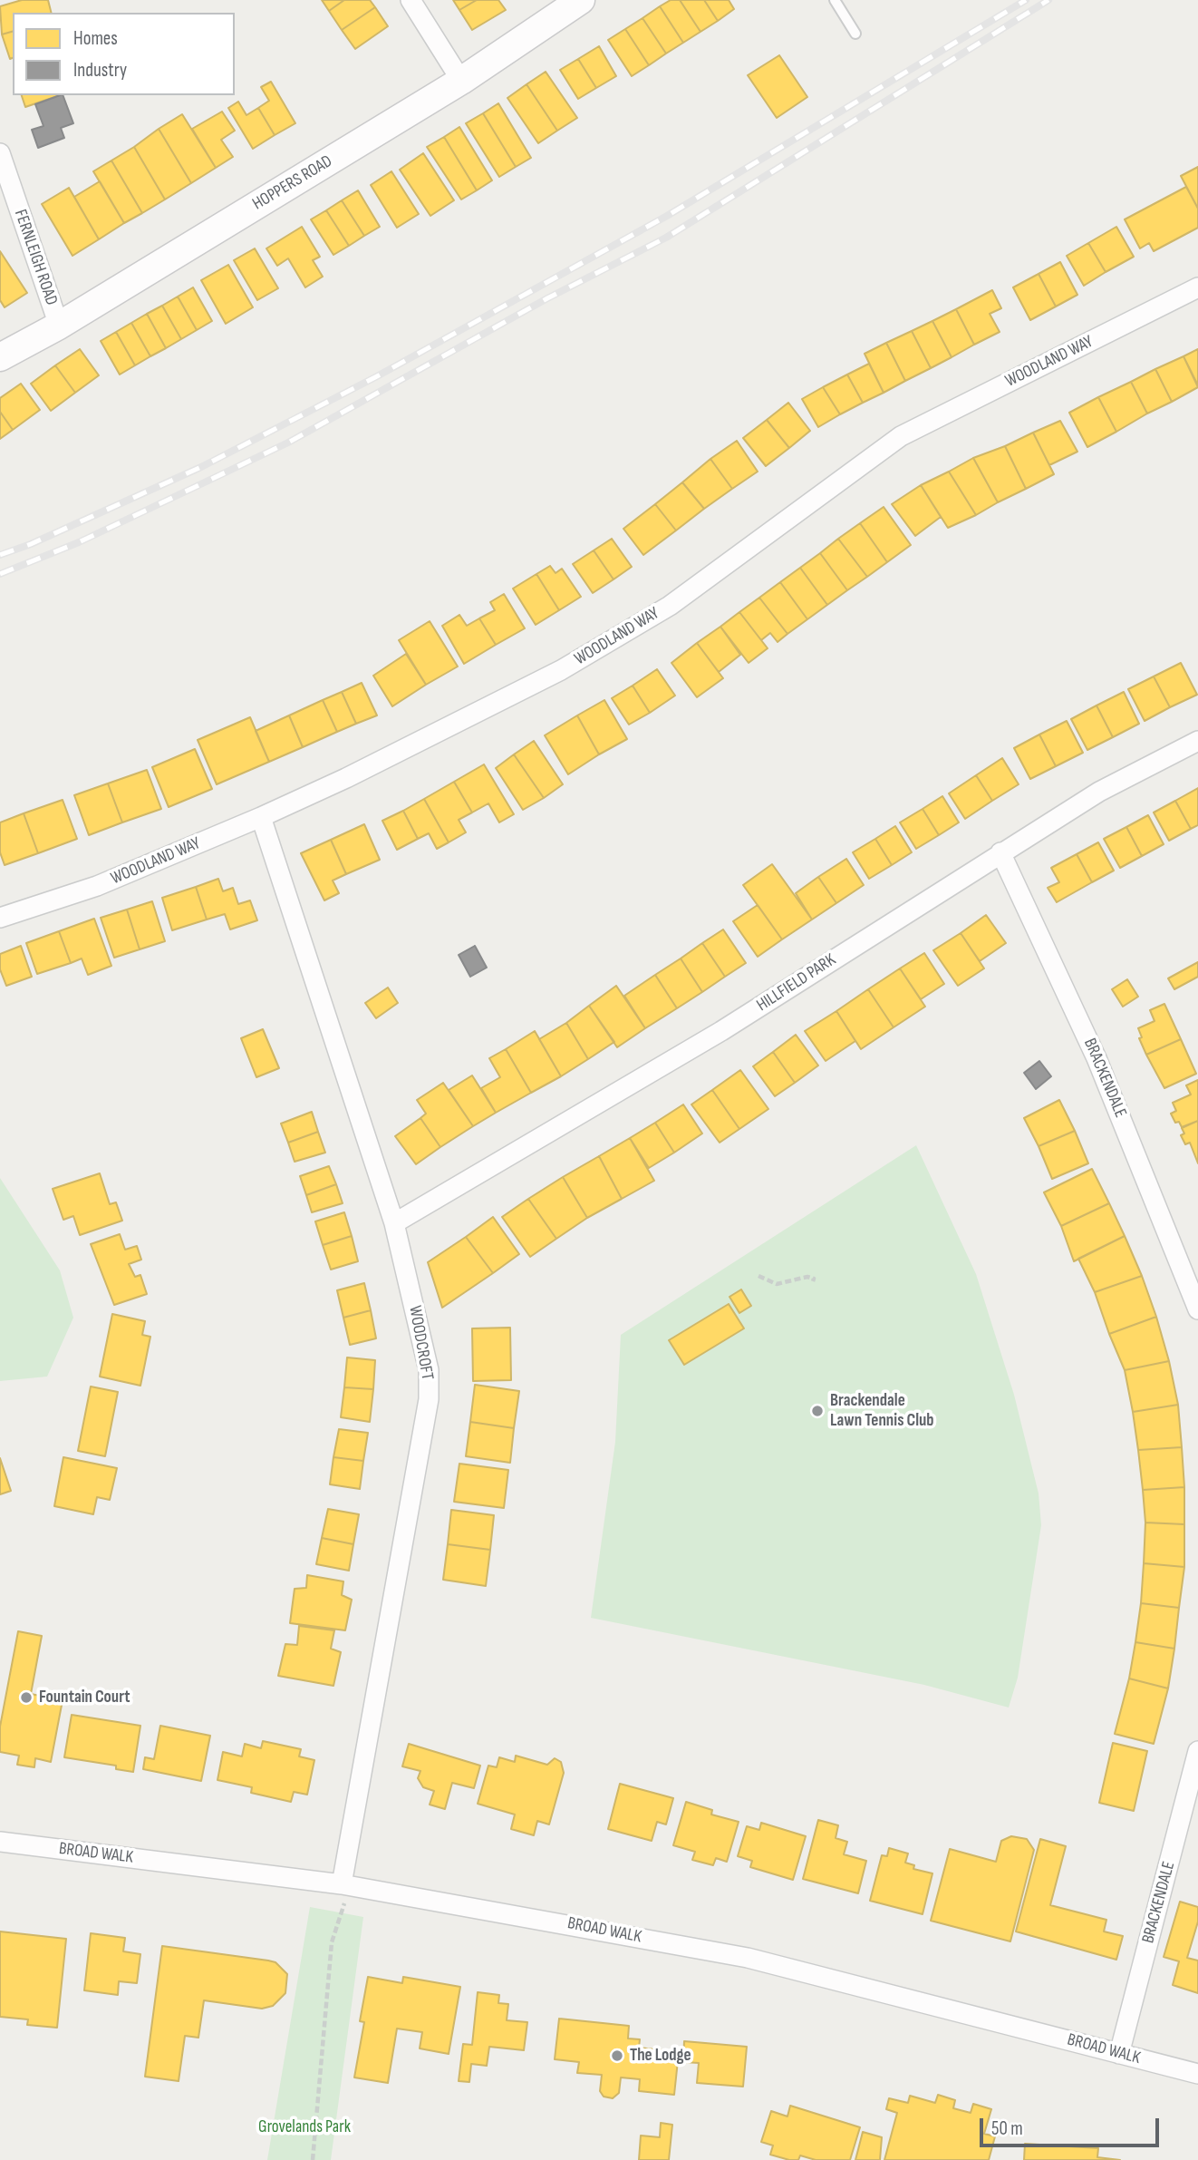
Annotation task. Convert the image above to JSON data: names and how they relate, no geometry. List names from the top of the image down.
{
  "streets": {
    "street": [
      "HOPPERS ROAD",
      "FERNLEIGH ROAD",
      "WOODLAND WAY",
      "HILLFIELD PARK",
      "BRACKENDALE",
      "WOODCROFT",
      "BROAD WALK"
    ]
  },
  "crossings": [
    ["HOPPERS ROAD", "FERNLEIGH ROAD"],
    ["WOODLAND WAY", "WOODCROFT"],
    ["HILLFIELD PARK", "BRACKENDALE"],
    ["HILLFIELD PARK", "WOODCROFT"],
    ["BRACKENDALE", "BROAD WALK"],
    ["WOODCROFT", "BROAD WALK"]
  ],
  "parks": ["Grovelands Park"],
  "places": ["Brackendale Lawn Tennis Club", "Fountain Court", "The Lodge"],
  "legend": ["Homes", "Industry"],
  "scale_bar": "50 m"
}
